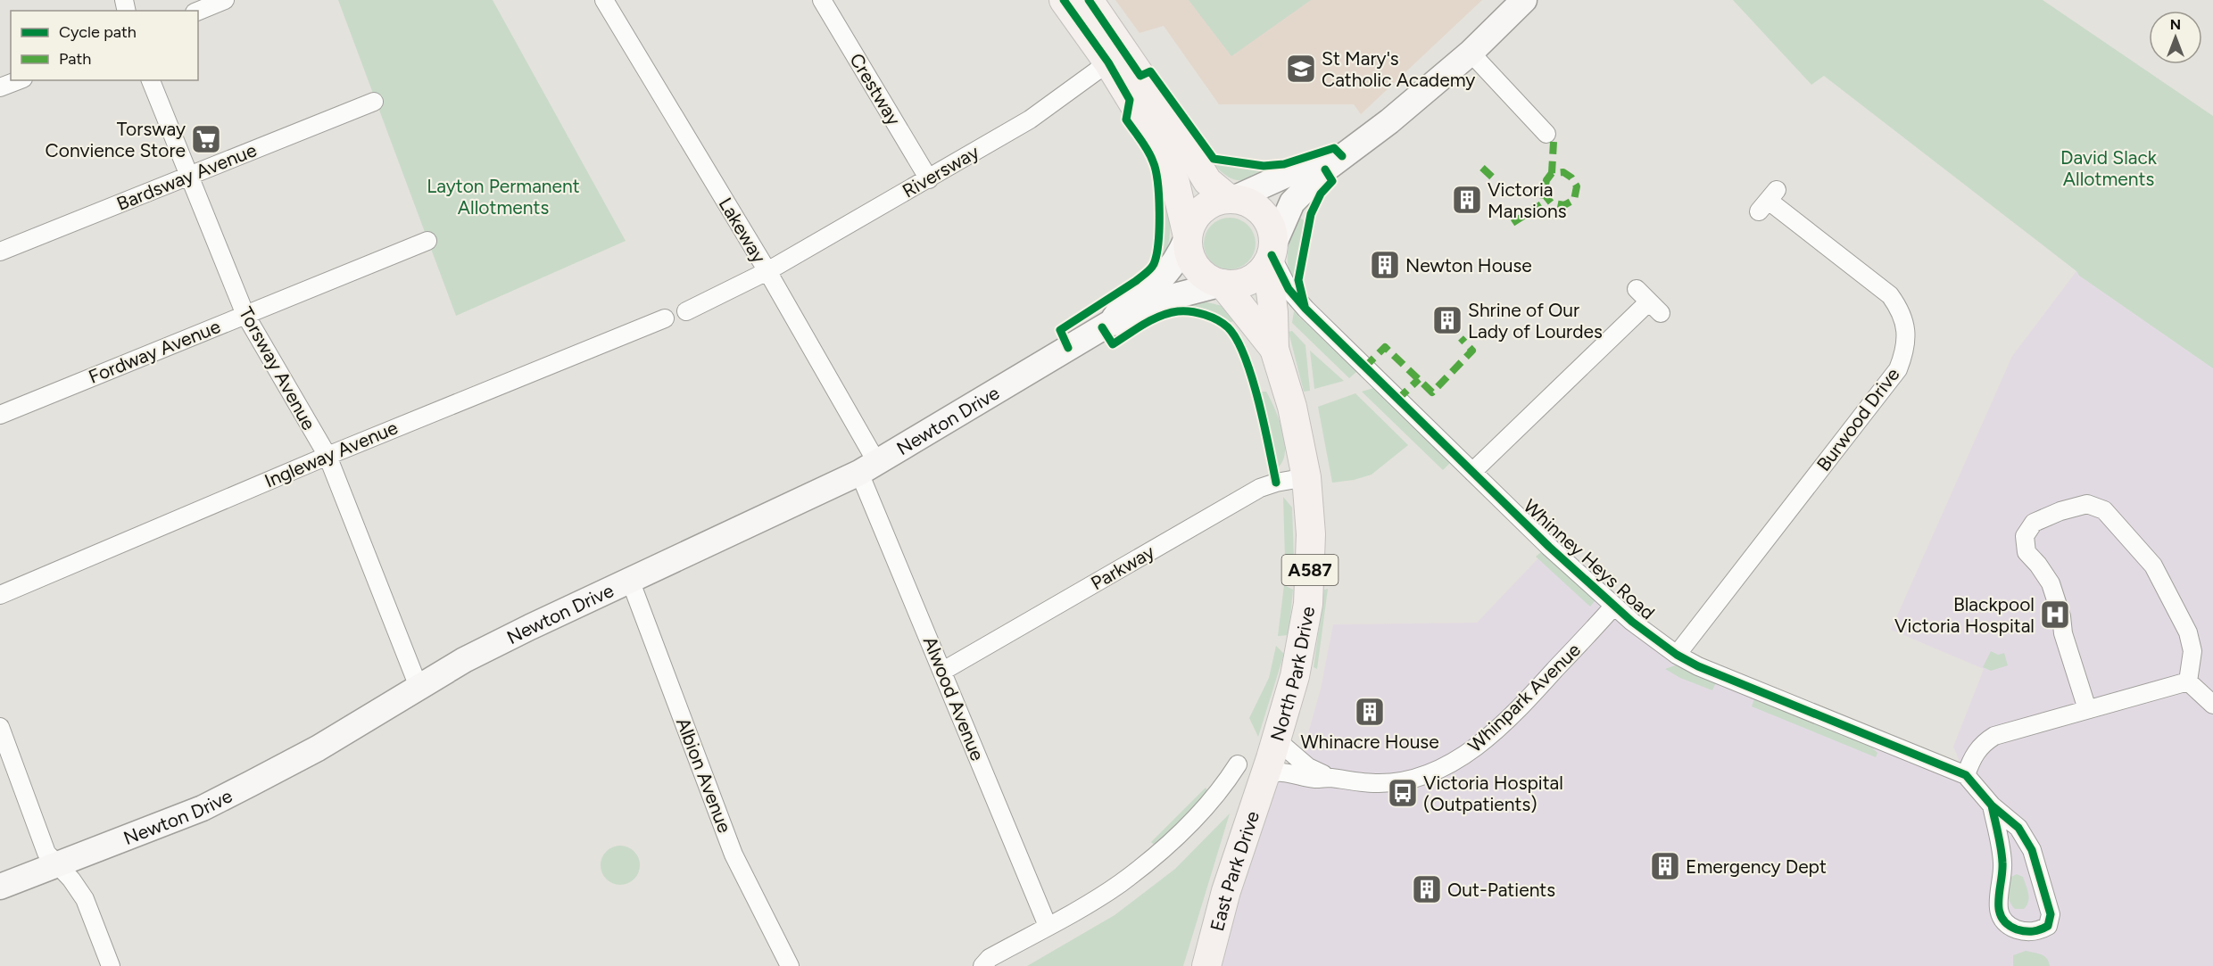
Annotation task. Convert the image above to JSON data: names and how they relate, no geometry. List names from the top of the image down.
{
  "streets": {
    "main road": [
      "Newton Drive",
      "A587",
      "North Park Drive",
      "East Park Drive"
    ],
    "street": [
      "Crestway",
      "Riversway",
      "Bardsway Avenue",
      "Lakeway",
      "Fordway Avenue",
      "Torsway Avenue",
      "Burwood Drive",
      "Ingleway Avenue",
      "Whinney Heys Road",
      "Parkway",
      "Whinpark Avenue",
      "Alwood Avenue",
      "Albion Avenue"
    ]
  },
  "crossings": [
    ["Crestway", "Riversway"],
    ["Riversway", "Lakeway"],
    ["Bardsway Avenue", "Torsway Avenue"],
    ["Lakeway", "Newton Drive"],
    ["Lakeway", "Alwood Avenue"],
    ["Fordway Avenue", "Torsway Avenue"],
    ["Torsway Avenue", "Newton Drive"],
    ["Torsway Avenue", "Ingleway Avenue"],
    ["Burwood Drive", "Whinney Heys Road"],
    ["Newton Drive", "Whinney Heys Road"],
    ["Newton Drive", "North Park Drive"],
    ["Newton Drive", "Alwood Avenue"],
    ["Newton Drive", "Albion Avenue"],
    ["Whinney Heys Road", "North Park Drive"],
    ["Whinney Heys Road", "Whinpark Avenue"],
    ["Parkway", "North Park Drive"],
    ["Parkway", "Alwood Avenue"],
    ["North Park Drive", "Whinpark Avenue"],
    ["North Park Drive", "East Park Drive"],
    ["Whinpark Avenue", "East Park Drive"]
  ],
  "parks": ["David Slack Allotments", "Layton Permanent Allotments"],
  "places": {
    "school or university": ["St Mary's Catholic Academy"],
    "supermarket": ["Torsway Convience Store"],
    "building": [
      "Victoria Mansions",
      "Newton House",
      "Shrine of Our Lady of Lourdes",
      "Whinacre House",
      "Emergency Dept",
      "Out-Patients"
    ],
    "hospital": ["Blackpool Victoria Hospital"],
    "bus stop": ["Victoria Hospital (Outpatients)"]
  },
  "legend": ["Cycle path", "Path"],
  "north": "top"
}
